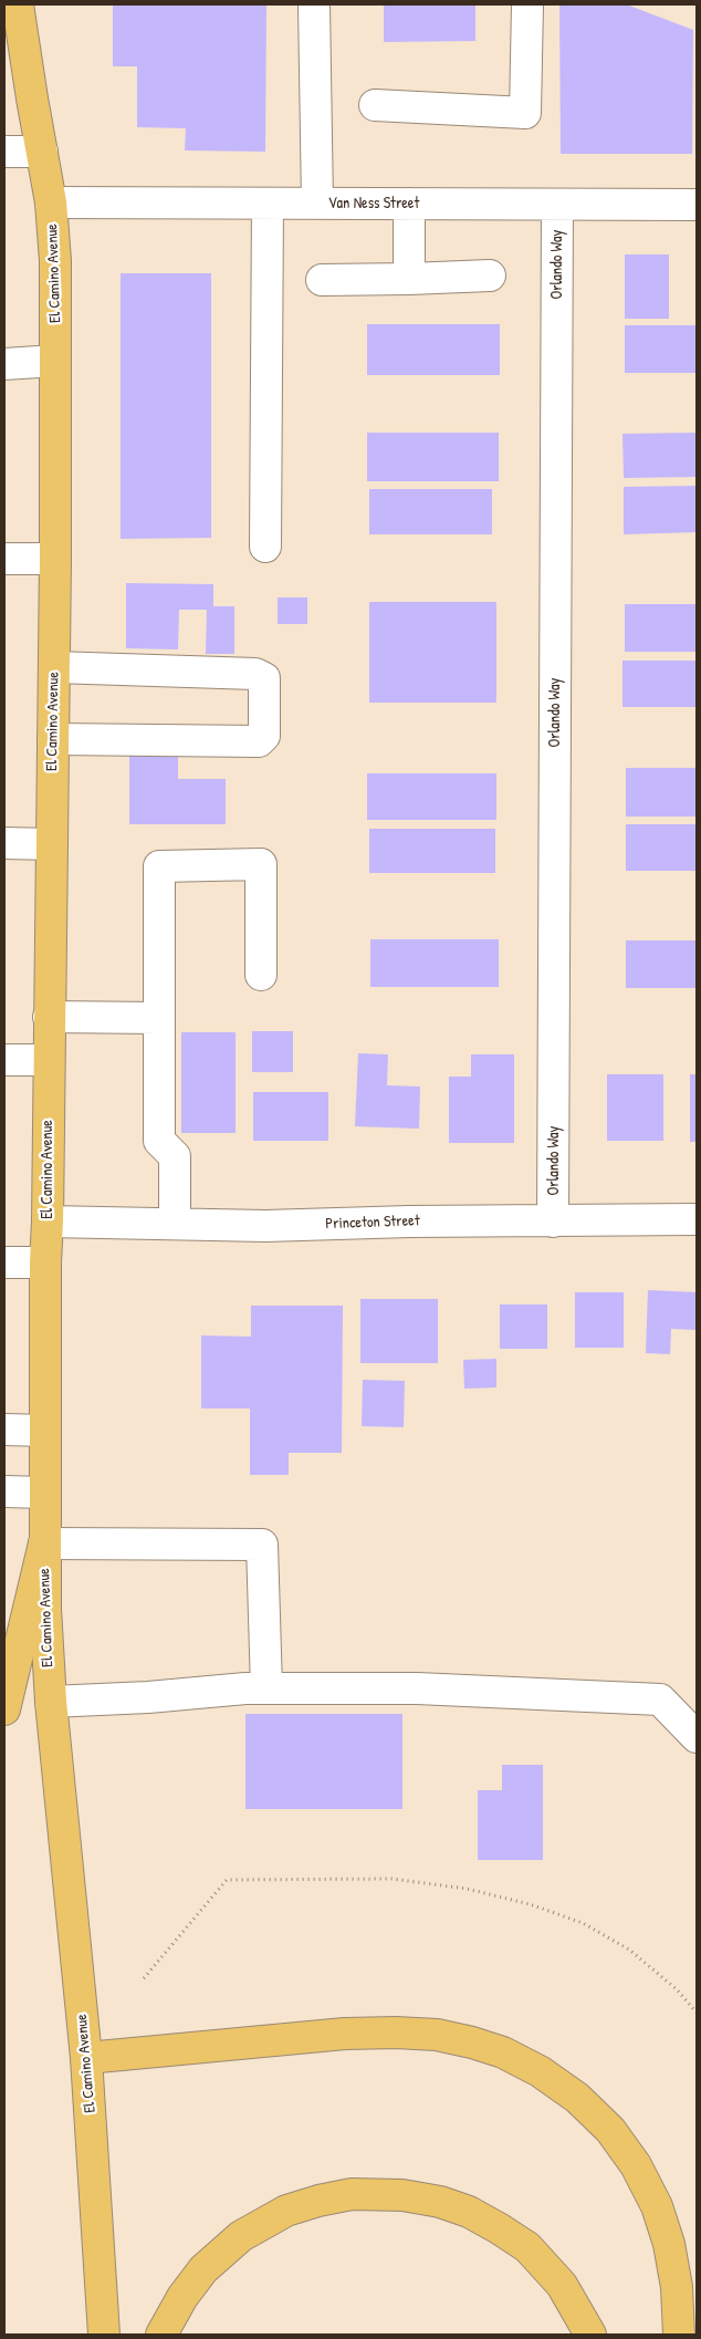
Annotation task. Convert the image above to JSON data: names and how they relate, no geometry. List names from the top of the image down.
{
  "streets": {
    "main road": ["El Camino Avenue"],
    "street": ["Van Ness Street", "Orlando Way", "Princeton Street"]
  },
  "crossings": [
    ["Van Ness Street", "Orlando Way"],
    ["Van Ness Street", "El Camino Avenue"],
    ["Orlando Way", "Princeton Street"],
    ["El Camino Avenue", "Princeton Street"]
  ]
}
